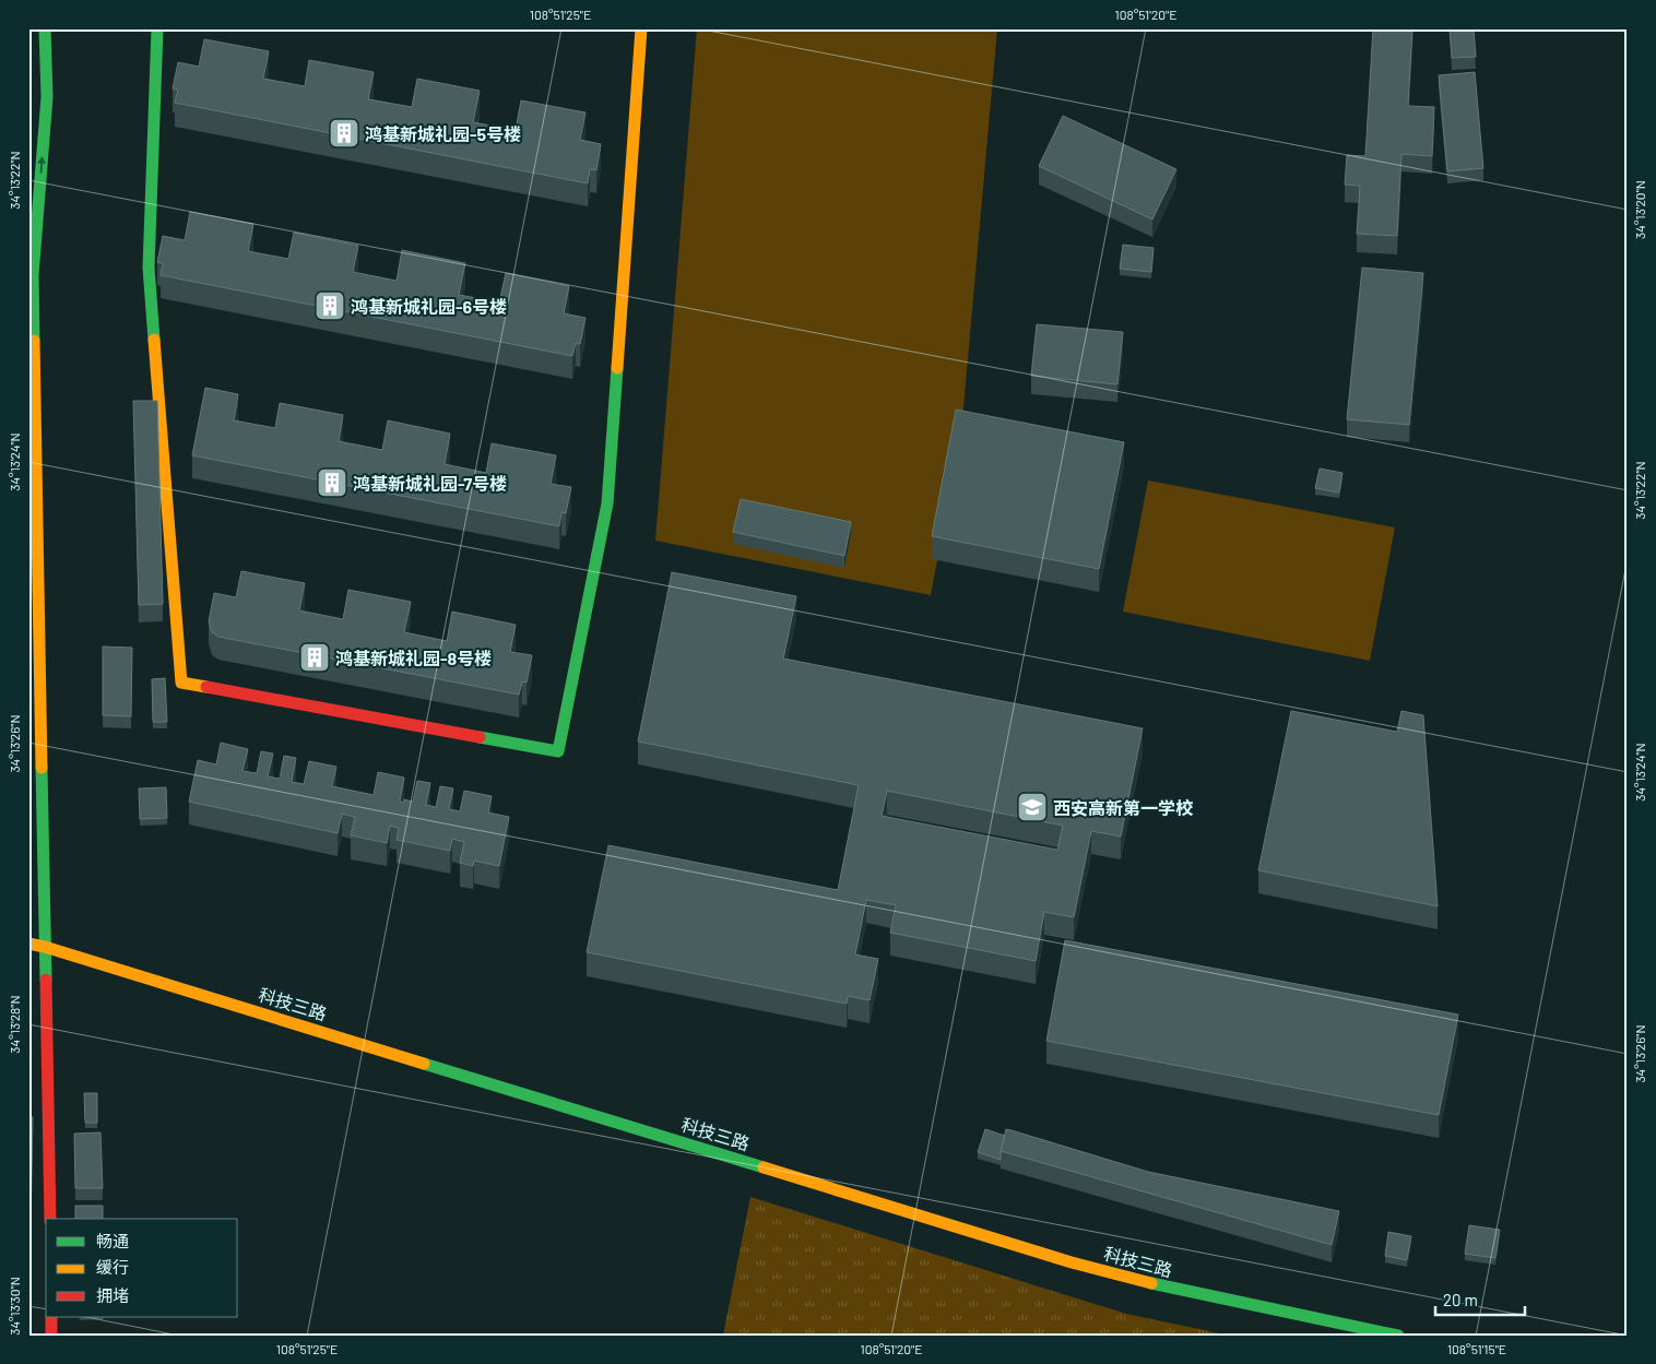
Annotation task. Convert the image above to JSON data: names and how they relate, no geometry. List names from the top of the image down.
{
  "streets": {
    "street": ["科技三路"]
  },
  "places": {
    "building": [
      "鸿基新城礼园-5号楼",
      "鸿基新城礼园-6号楼",
      "鸿基新城礼园-7号楼",
      "鸿基新城礼园-8号楼"
    ],
    "school or university": ["西安高新第一学校"]
  },
  "legend": ["畅通", "缓行", "拥堵"],
  "scale_bar": "20 m",
  "coordinates": [
    "108°51'25\"E",
    "108°51'20\"E",
    "34°13'22\"N",
    "34°13'20\"N",
    "34°13'24\"N",
    "34°13'26\"N",
    "34°13'28\"N",
    "34°13'30\"N",
    "108°51'15\"E"
  ]
}
